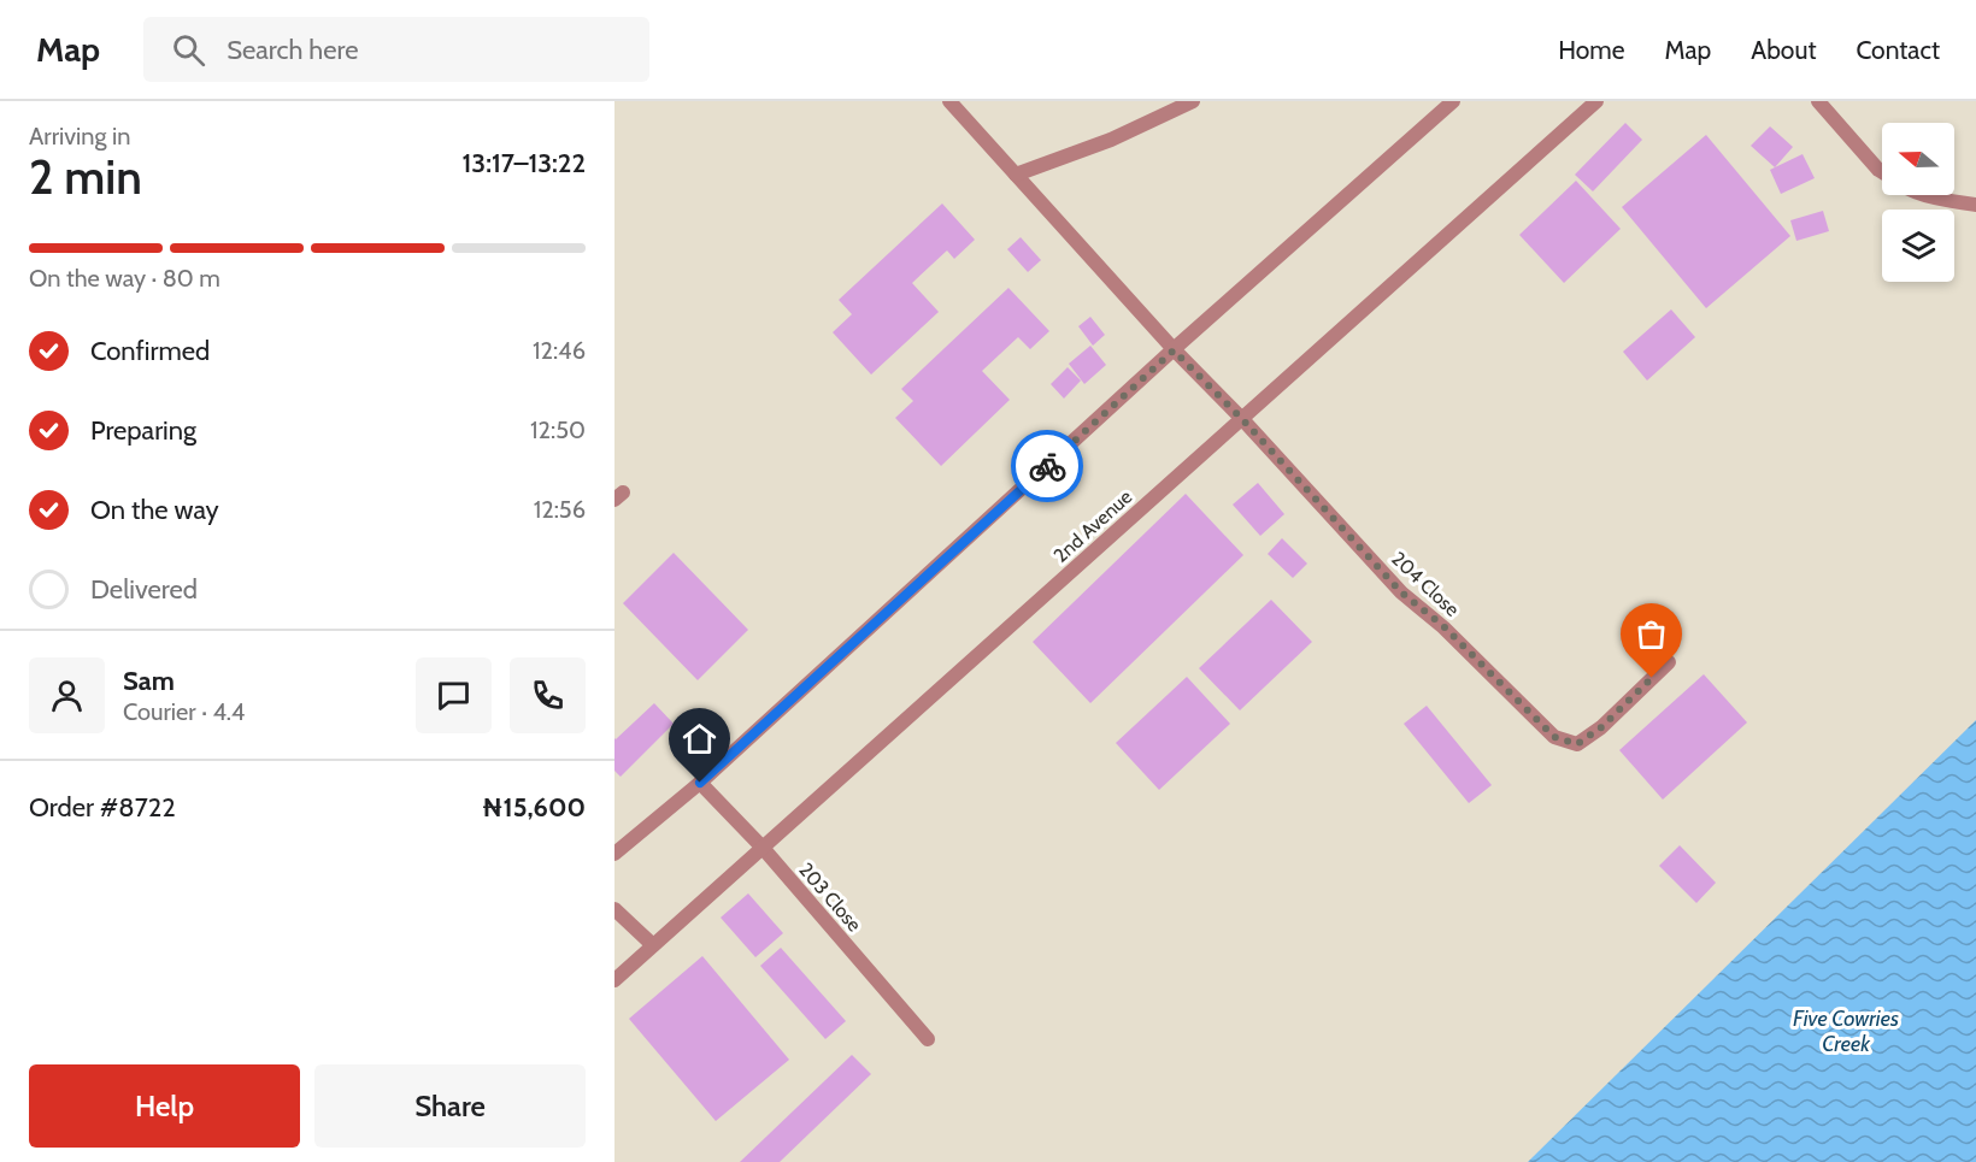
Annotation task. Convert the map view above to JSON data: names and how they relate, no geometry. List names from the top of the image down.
{
  "streets": {
    "street": ["2nd Avenue", "204 Close", "203 Close"]
  },
  "crossings": [
    ["2nd Avenue", "204 Close"],
    ["2nd Avenue", "203 Close"]
  ],
  "water": ["Five Cowries Creek"],
  "north": "left",
  "page": {
    "header": "Map",
    "search": "Search here",
    "nav": [
      "Home",
      "Map",
      "About",
      "Contact"
    ],
    "heading": ["2 min", "Arriving in", "13:17–13:22"],
    "panel": [
      "Sam",
      "Courier · 4.4",
      "Order #8722",
      "₦15,600"
    ],
    "bar": "On the way · 80 m",
    "list": [
      ["Confirmed", "12:46"],
      ["Preparing", "12:50"],
      ["On the way", "12:56"],
      "Delivered"
    ],
    "buttons": ["Help", "Share"]
  }
}
